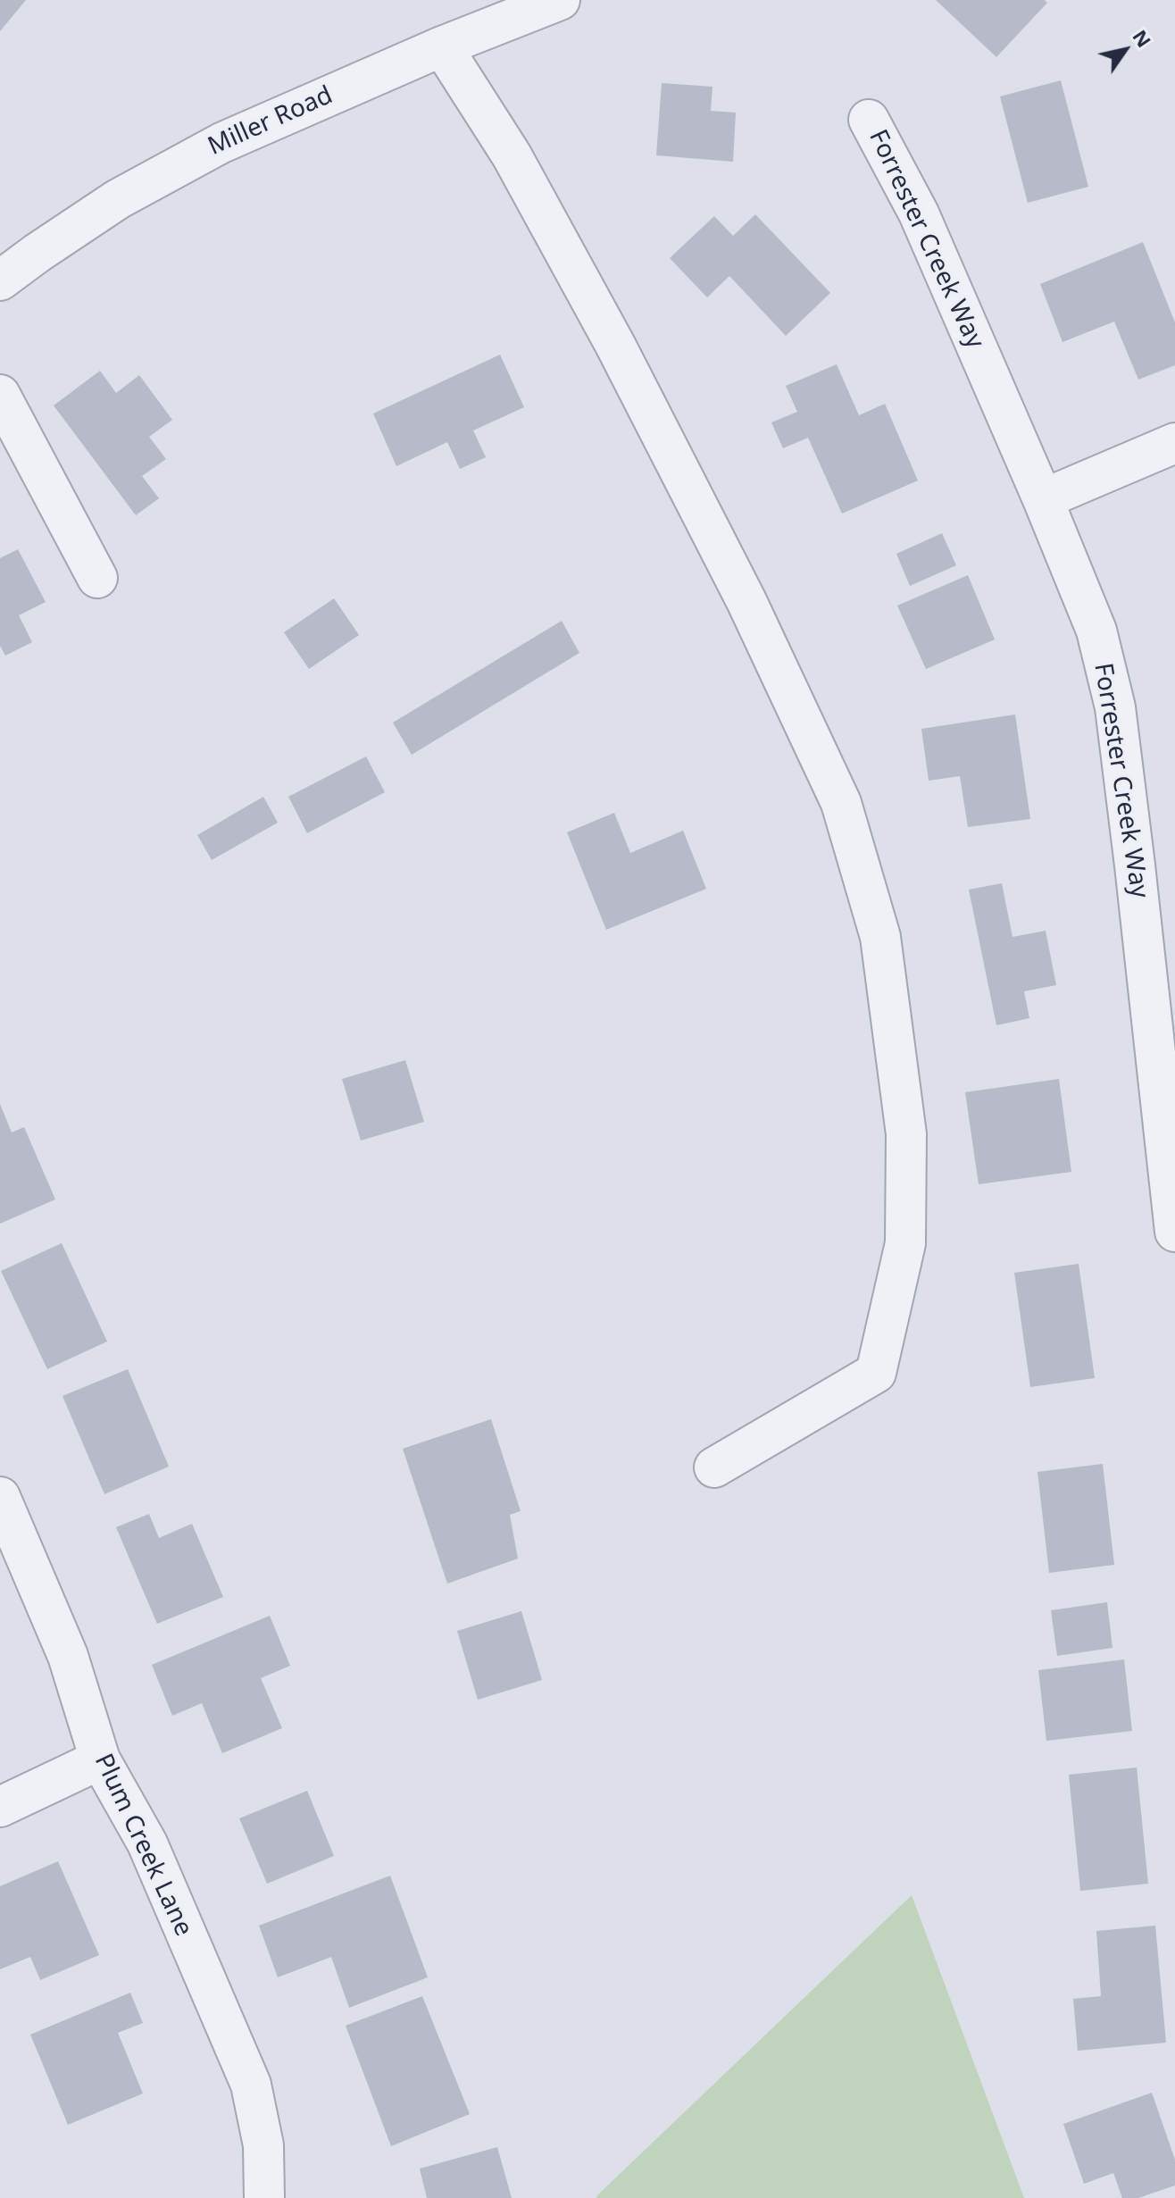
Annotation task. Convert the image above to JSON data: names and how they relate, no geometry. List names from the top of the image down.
{
  "streets": {
    "street": ["Miller Road", "Forrester Creek Way", "Plum Creek Lane"]
  },
  "north": "top right"
}
